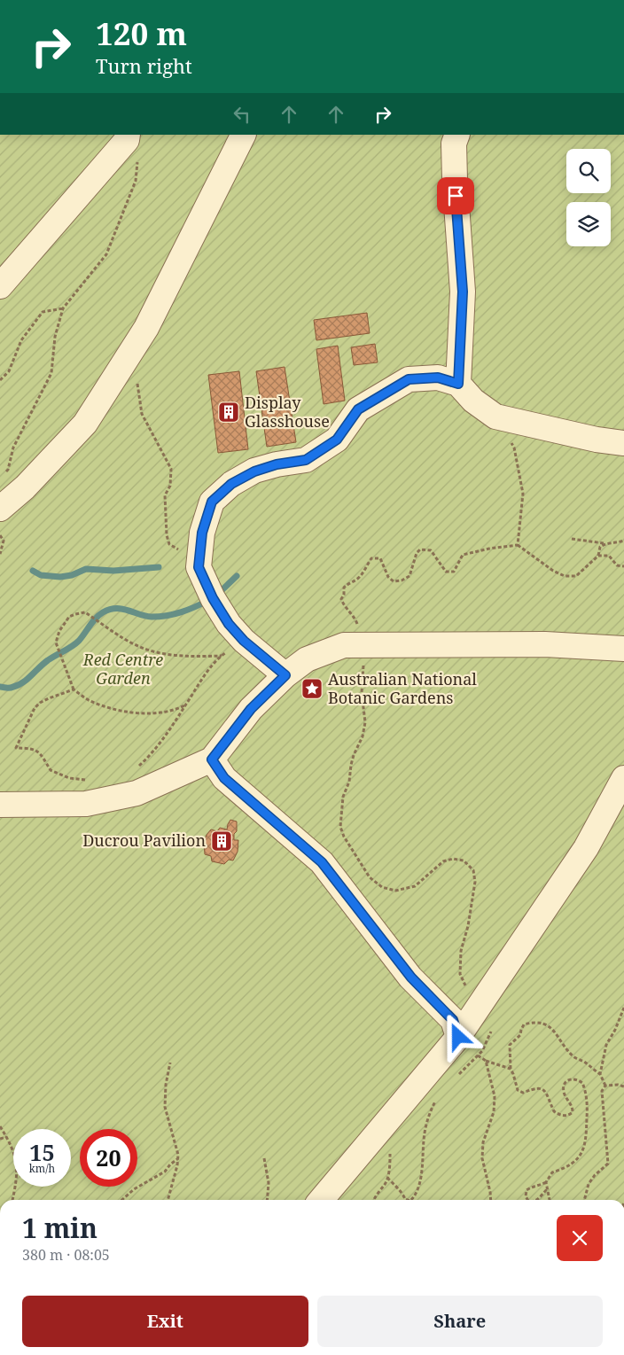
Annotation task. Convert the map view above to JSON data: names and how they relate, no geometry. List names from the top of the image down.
{
  "parks": ["Red Centre Garden"],
  "places": {
    "building": ["Display Glasshouse", "Ducrou Pavilion"],
    "place": ["Australian National Botanic Gardens"]
  },
  "page": {
    "turn": ["120 m", "Turn right"],
    "speed": "15 km/h",
    "limit": "20",
    "heading": ["1 min", "380 m · 08:05"],
    "buttons": ["Exit", "Share"]
  }
}
